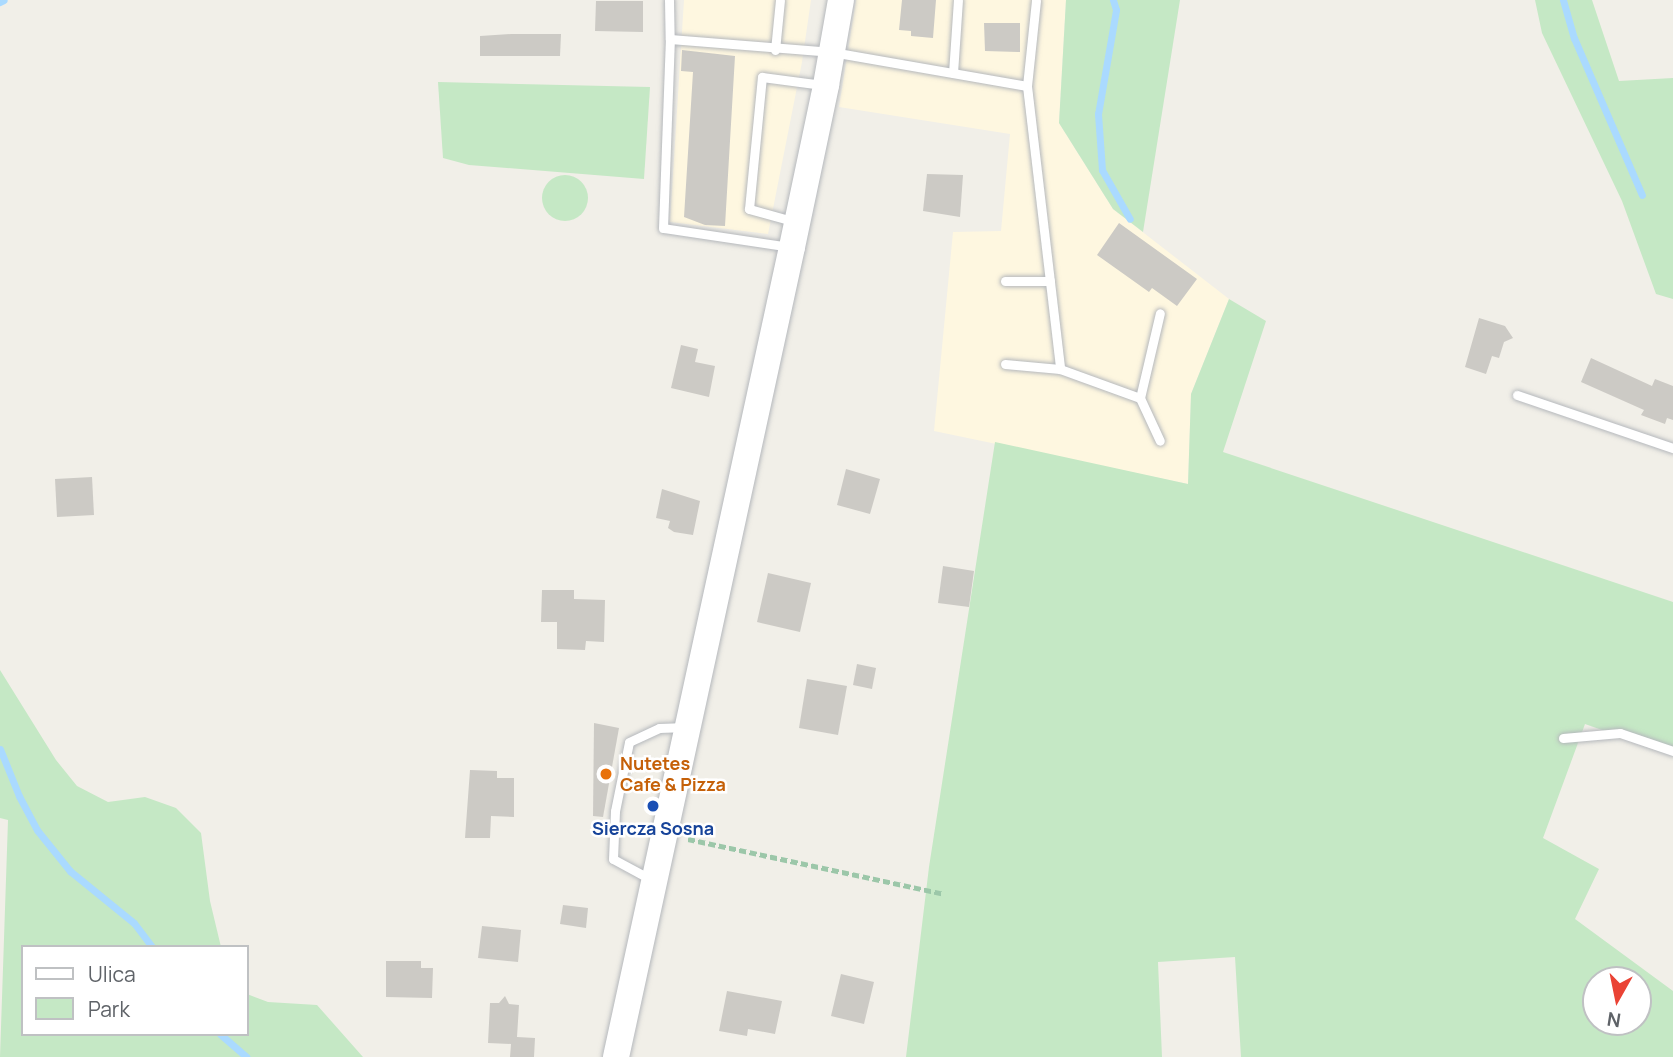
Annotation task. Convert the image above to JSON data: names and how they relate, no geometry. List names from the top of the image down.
{
  "places": ["Nutetes Cafe & Pizza", "Siercza Sosna"],
  "legend": ["Ulica", "Park"],
  "north": "bottom"
}
